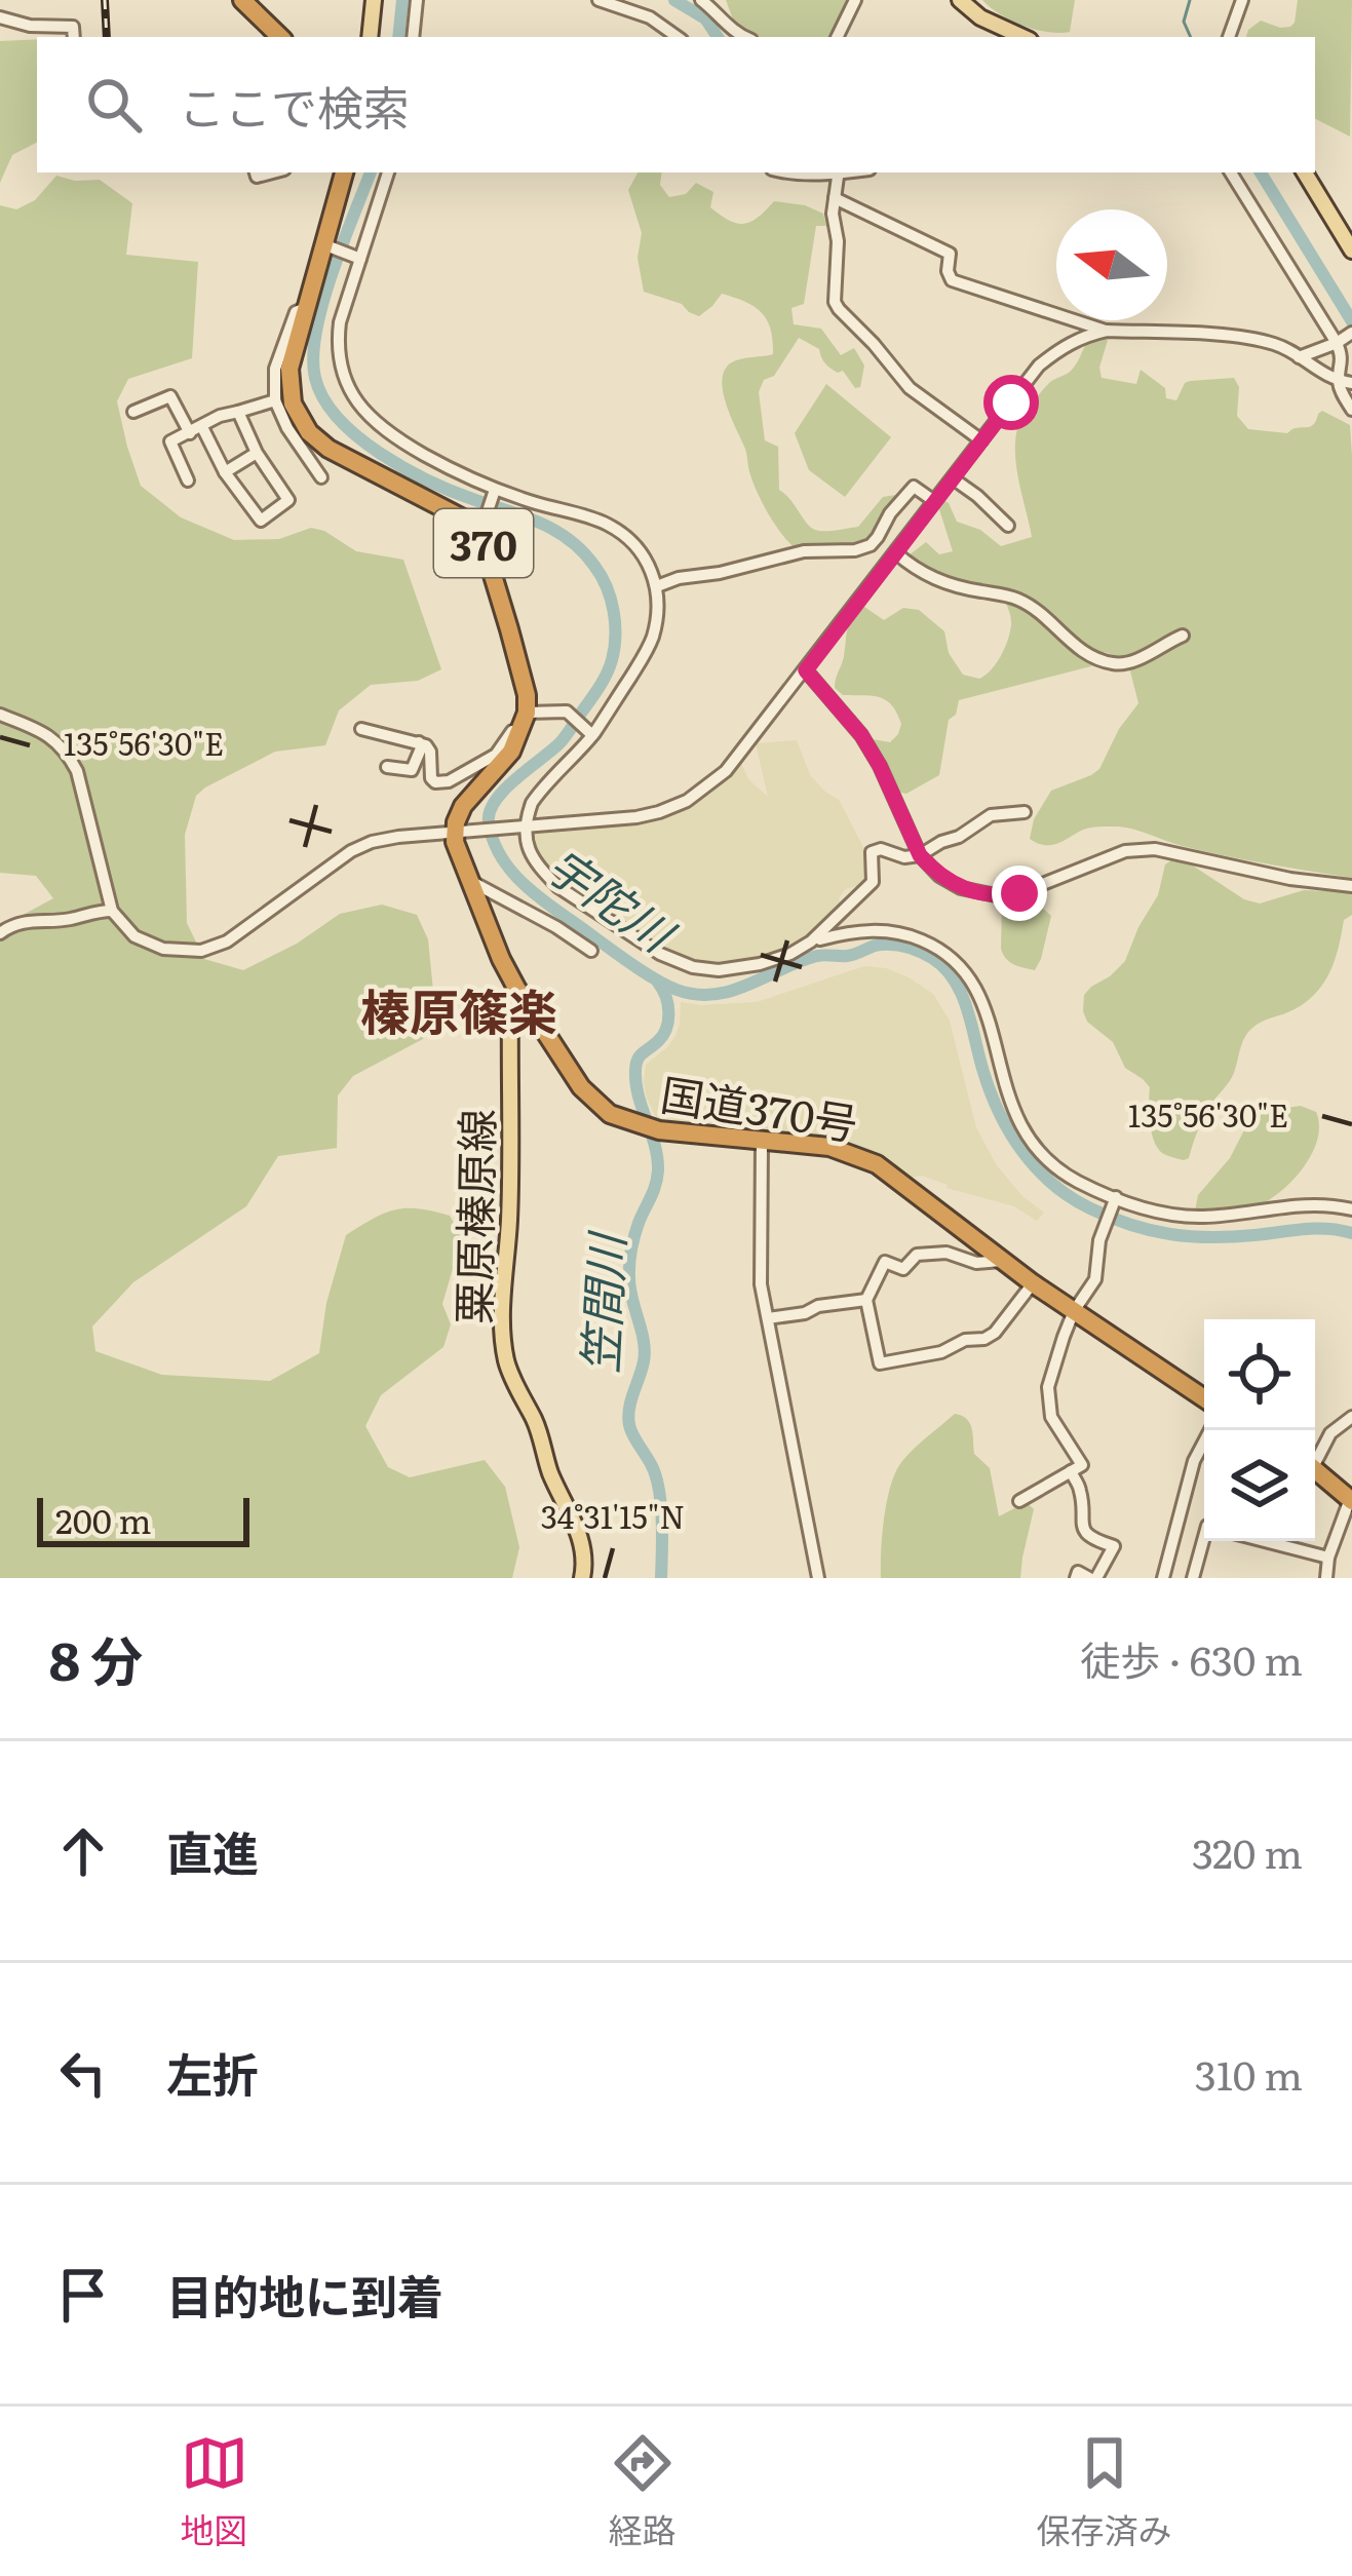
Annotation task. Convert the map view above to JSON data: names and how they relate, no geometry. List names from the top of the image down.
{
  "streets": {
    "highway": ["370", "国道370号"],
    "main road": ["粟原榛原線"]
  },
  "crossings": [
    ["国道370号", "粟原榛原線"]
  ],
  "districts": ["榛原篠楽"],
  "water": ["宇陀川", "笠間川"],
  "scale_bar": "200 m",
  "north": "left",
  "page": {
    "search": "ここで検索",
    "scale": "200 m",
    "heading": ["8 分", "徒歩 · 630 m"],
    "list": [
      ["直進", "320 m"],
      ["左折", "310 m"],
      "目的地に到着"
    ],
    "nav": ["地図", "経路", "保存済み"]
  },
  "coordinates": ["135°56'30\"E", "34°31'15\"N"]
}
